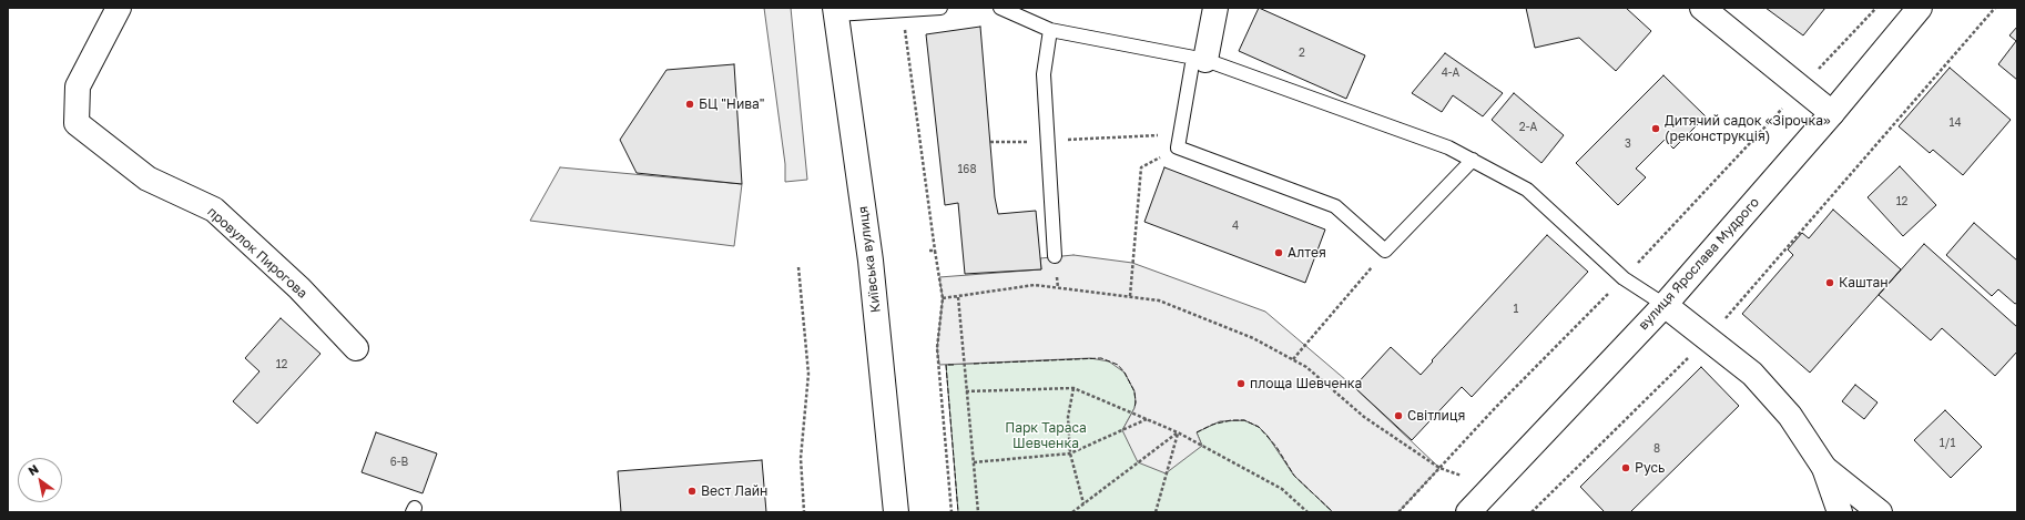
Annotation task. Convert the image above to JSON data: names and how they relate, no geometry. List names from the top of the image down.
{
  "streets": {
    "main road": ["провулок Пирогова", "Київська вулиця", "вулиця Ярослава Мудрого"]
  },
  "parks": ["Парк Тараса Шевченка"],
  "places": [
    "БЦ \"Нива\"",
    "Дитячий садок «Зірочка» (реконструкція)",
    "Алтея",
    "Каштан",
    "площа Шевченка",
    "Світлиця",
    "Русь",
    "Вест Лайн"
  ],
  "house_numbers": [
    "2",
    "4-А",
    "14",
    "2-А",
    "3",
    "168",
    "12",
    "4",
    "1",
    "12",
    "1/1",
    "8",
    "6-В"
  ],
  "north": "top left"
}
